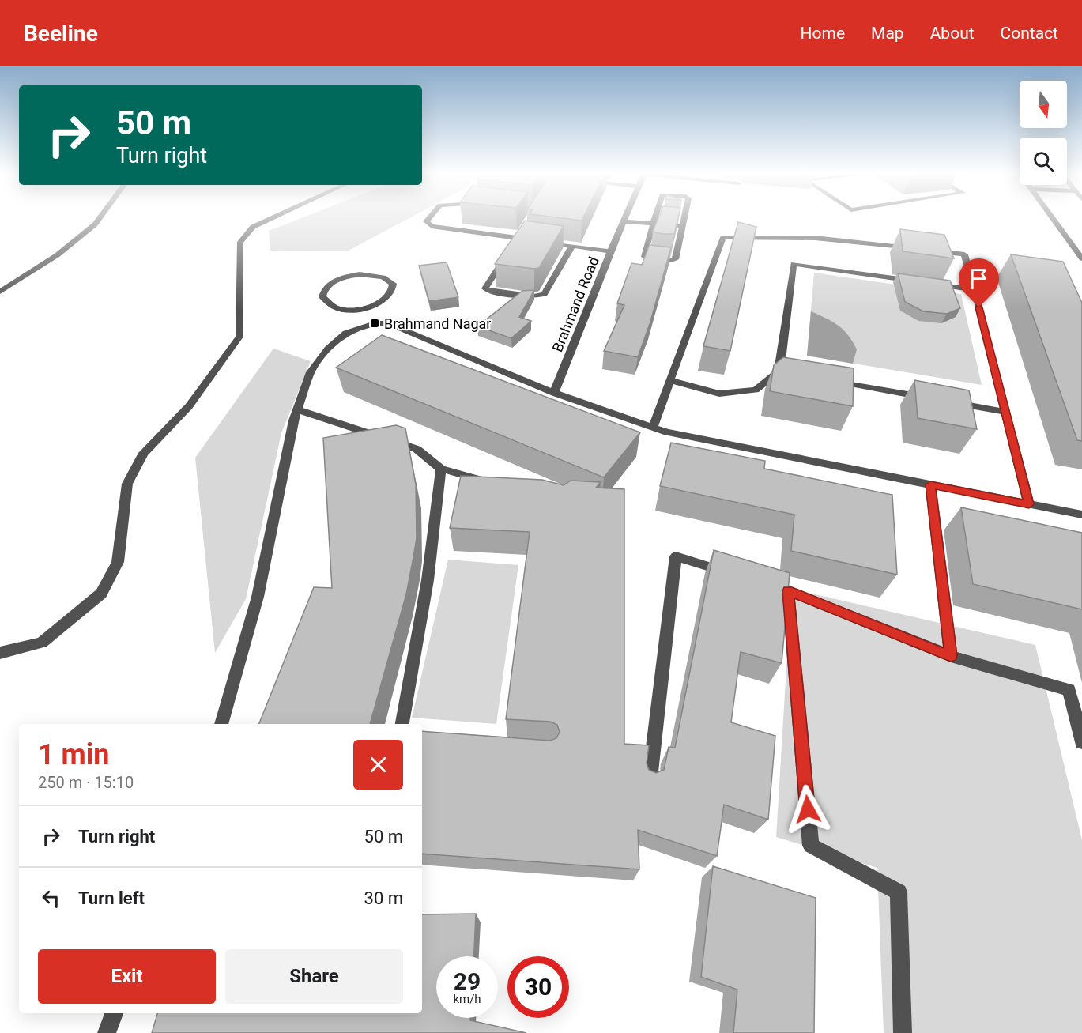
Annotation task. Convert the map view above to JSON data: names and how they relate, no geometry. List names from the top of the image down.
{
  "streets": {
    "street": ["Brahmand Road"]
  },
  "places": {
    "transit": ["Brahmand Nagar"]
  },
  "north": "bottom",
  "page": {
    "header": "Beeline",
    "nav": [
      "Home",
      "Map",
      "About",
      "Contact"
    ],
    "turn": ["50 m", "Turn right"],
    "heading": ["1 min", "250 m · 15:10"],
    "list": [
      {
        "name": "Turn right",
        "value": "50 m"
      },
      {
        "name": "Turn left",
        "value": "30 m"
      }
    ],
    "buttons": ["Exit", "Share"],
    "speed": "29 km/h",
    "limit": "30"
  }
}
